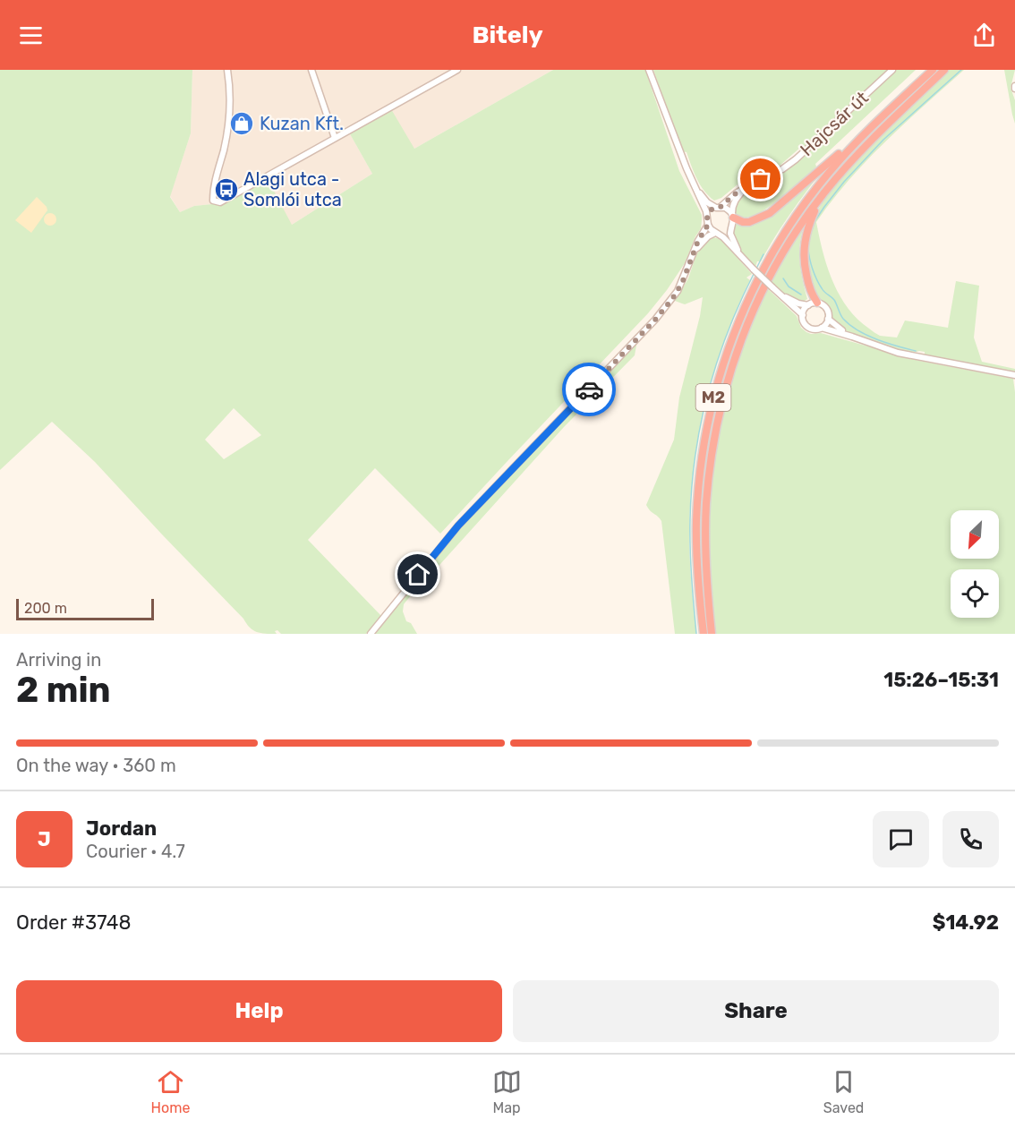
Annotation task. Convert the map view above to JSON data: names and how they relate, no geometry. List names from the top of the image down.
{
  "streets": {
    "highway": ["M2"],
    "street": ["Hajcsár út"]
  },
  "places": {
    "shop": ["Kuzan Kft."],
    "bus stop": ["Alagi utca - Somlói utca"]
  },
  "scale_bar": "200 m",
  "north": "bottom left",
  "page": {
    "header": "Bitely",
    "scale": "200 m",
    "heading": ["2 min", "Arriving in", "15:26–15:31"],
    "panel": [
      "Jordan",
      "Courier · 4.7",
      "Order #3748",
      "$14.92"
    ],
    "bar": "On the way · 360 m",
    "round": "J",
    "buttons": ["Help", "Share"],
    "tabs": ["Home", "Map", "Saved"]
  }
}
